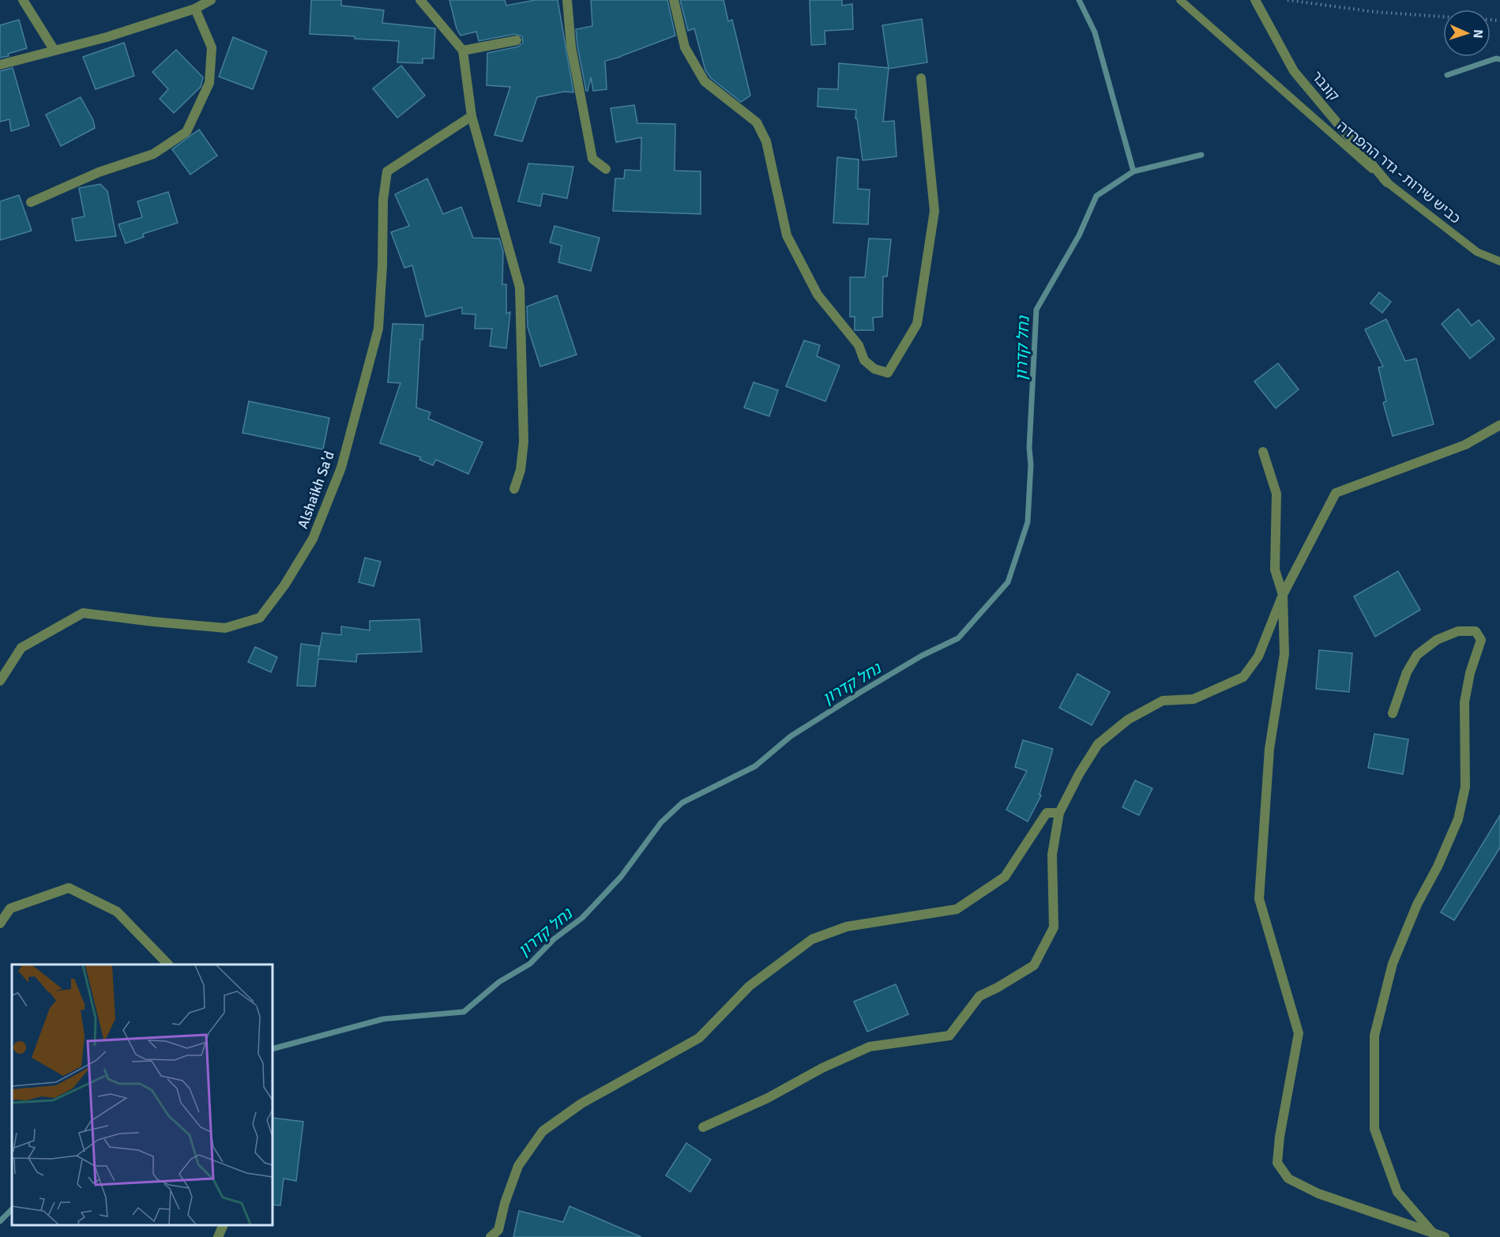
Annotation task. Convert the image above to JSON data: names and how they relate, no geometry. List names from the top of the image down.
{
  "streets": {
    "street": ["קונבר", "Alshaikh Sa'd"],
    "lane": ["כביש שירות - גדר ההפרדה"]
  },
  "crossings": [
    ["קונבר", "כביש שירות - גדר ההפרדה"]
  ],
  "water": ["נחל קדרון"],
  "north": "right"
}
